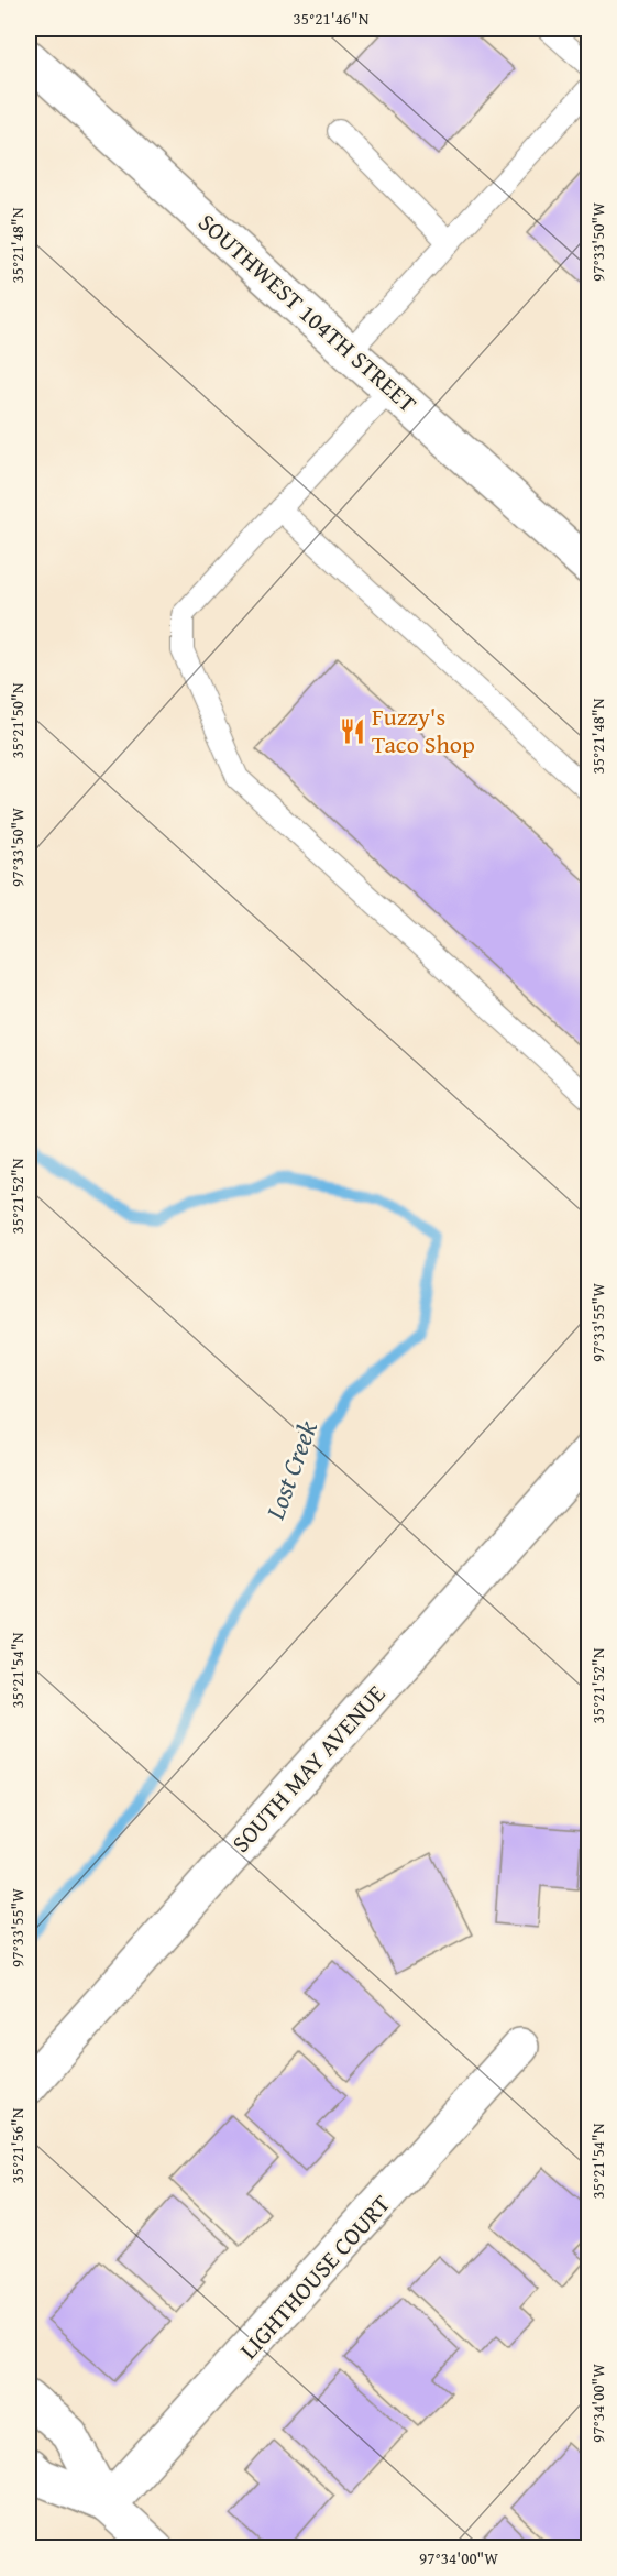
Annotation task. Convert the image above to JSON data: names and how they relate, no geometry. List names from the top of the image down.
{
  "streets": {
    "main road": ["SOUTHWEST 104TH STREET", "SOUTH MAY AVENUE", "LIGHTHOUSE COURT"]
  },
  "water": ["Lost Creek"],
  "places": {
    "restaurant": ["Fuzzy's Taco Shop"]
  },
  "coordinates": [
    "35°21'46\"N",
    "97°33'50\"W",
    "35°21'48\"N",
    "35°21'50\"N",
    "35°21'52\"N",
    "97°33'55\"W",
    "35°21'54\"N",
    "35°21'56\"N",
    "97°34'00\"W"
  ]
}
